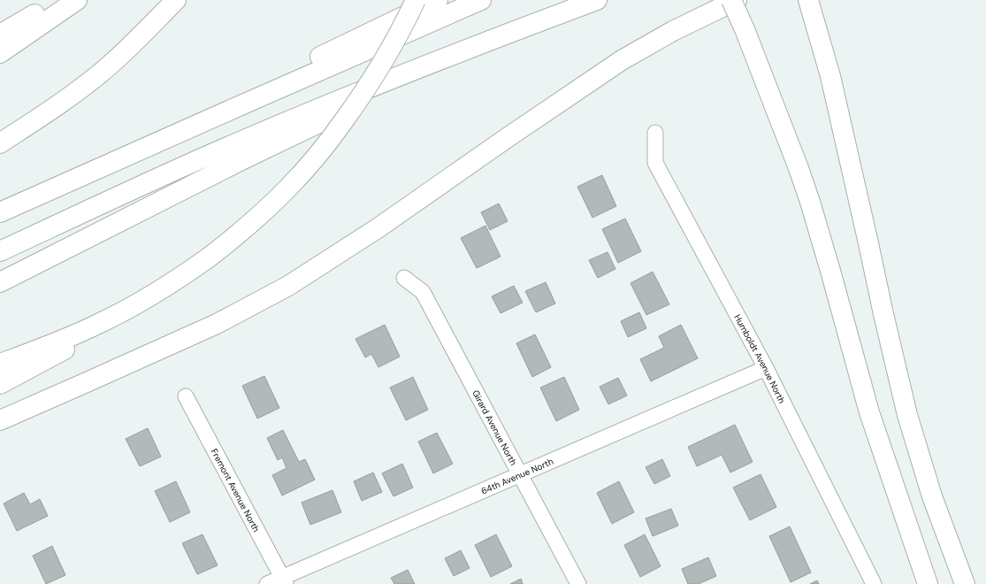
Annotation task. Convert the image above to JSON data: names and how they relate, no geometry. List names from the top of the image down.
{
  "streets": {
    "street": [
      "Humboldt Avenue North",
      "Girard Avenue North",
      "64th Avenue North",
      "Fremont Avenue North"
    ]
  },
  "crossings": [
    ["Humboldt Avenue North", "64th Avenue North"],
    ["Girard Avenue North", "64th Avenue North"],
    ["64th Avenue North", "Fremont Avenue North"]
  ]
}
